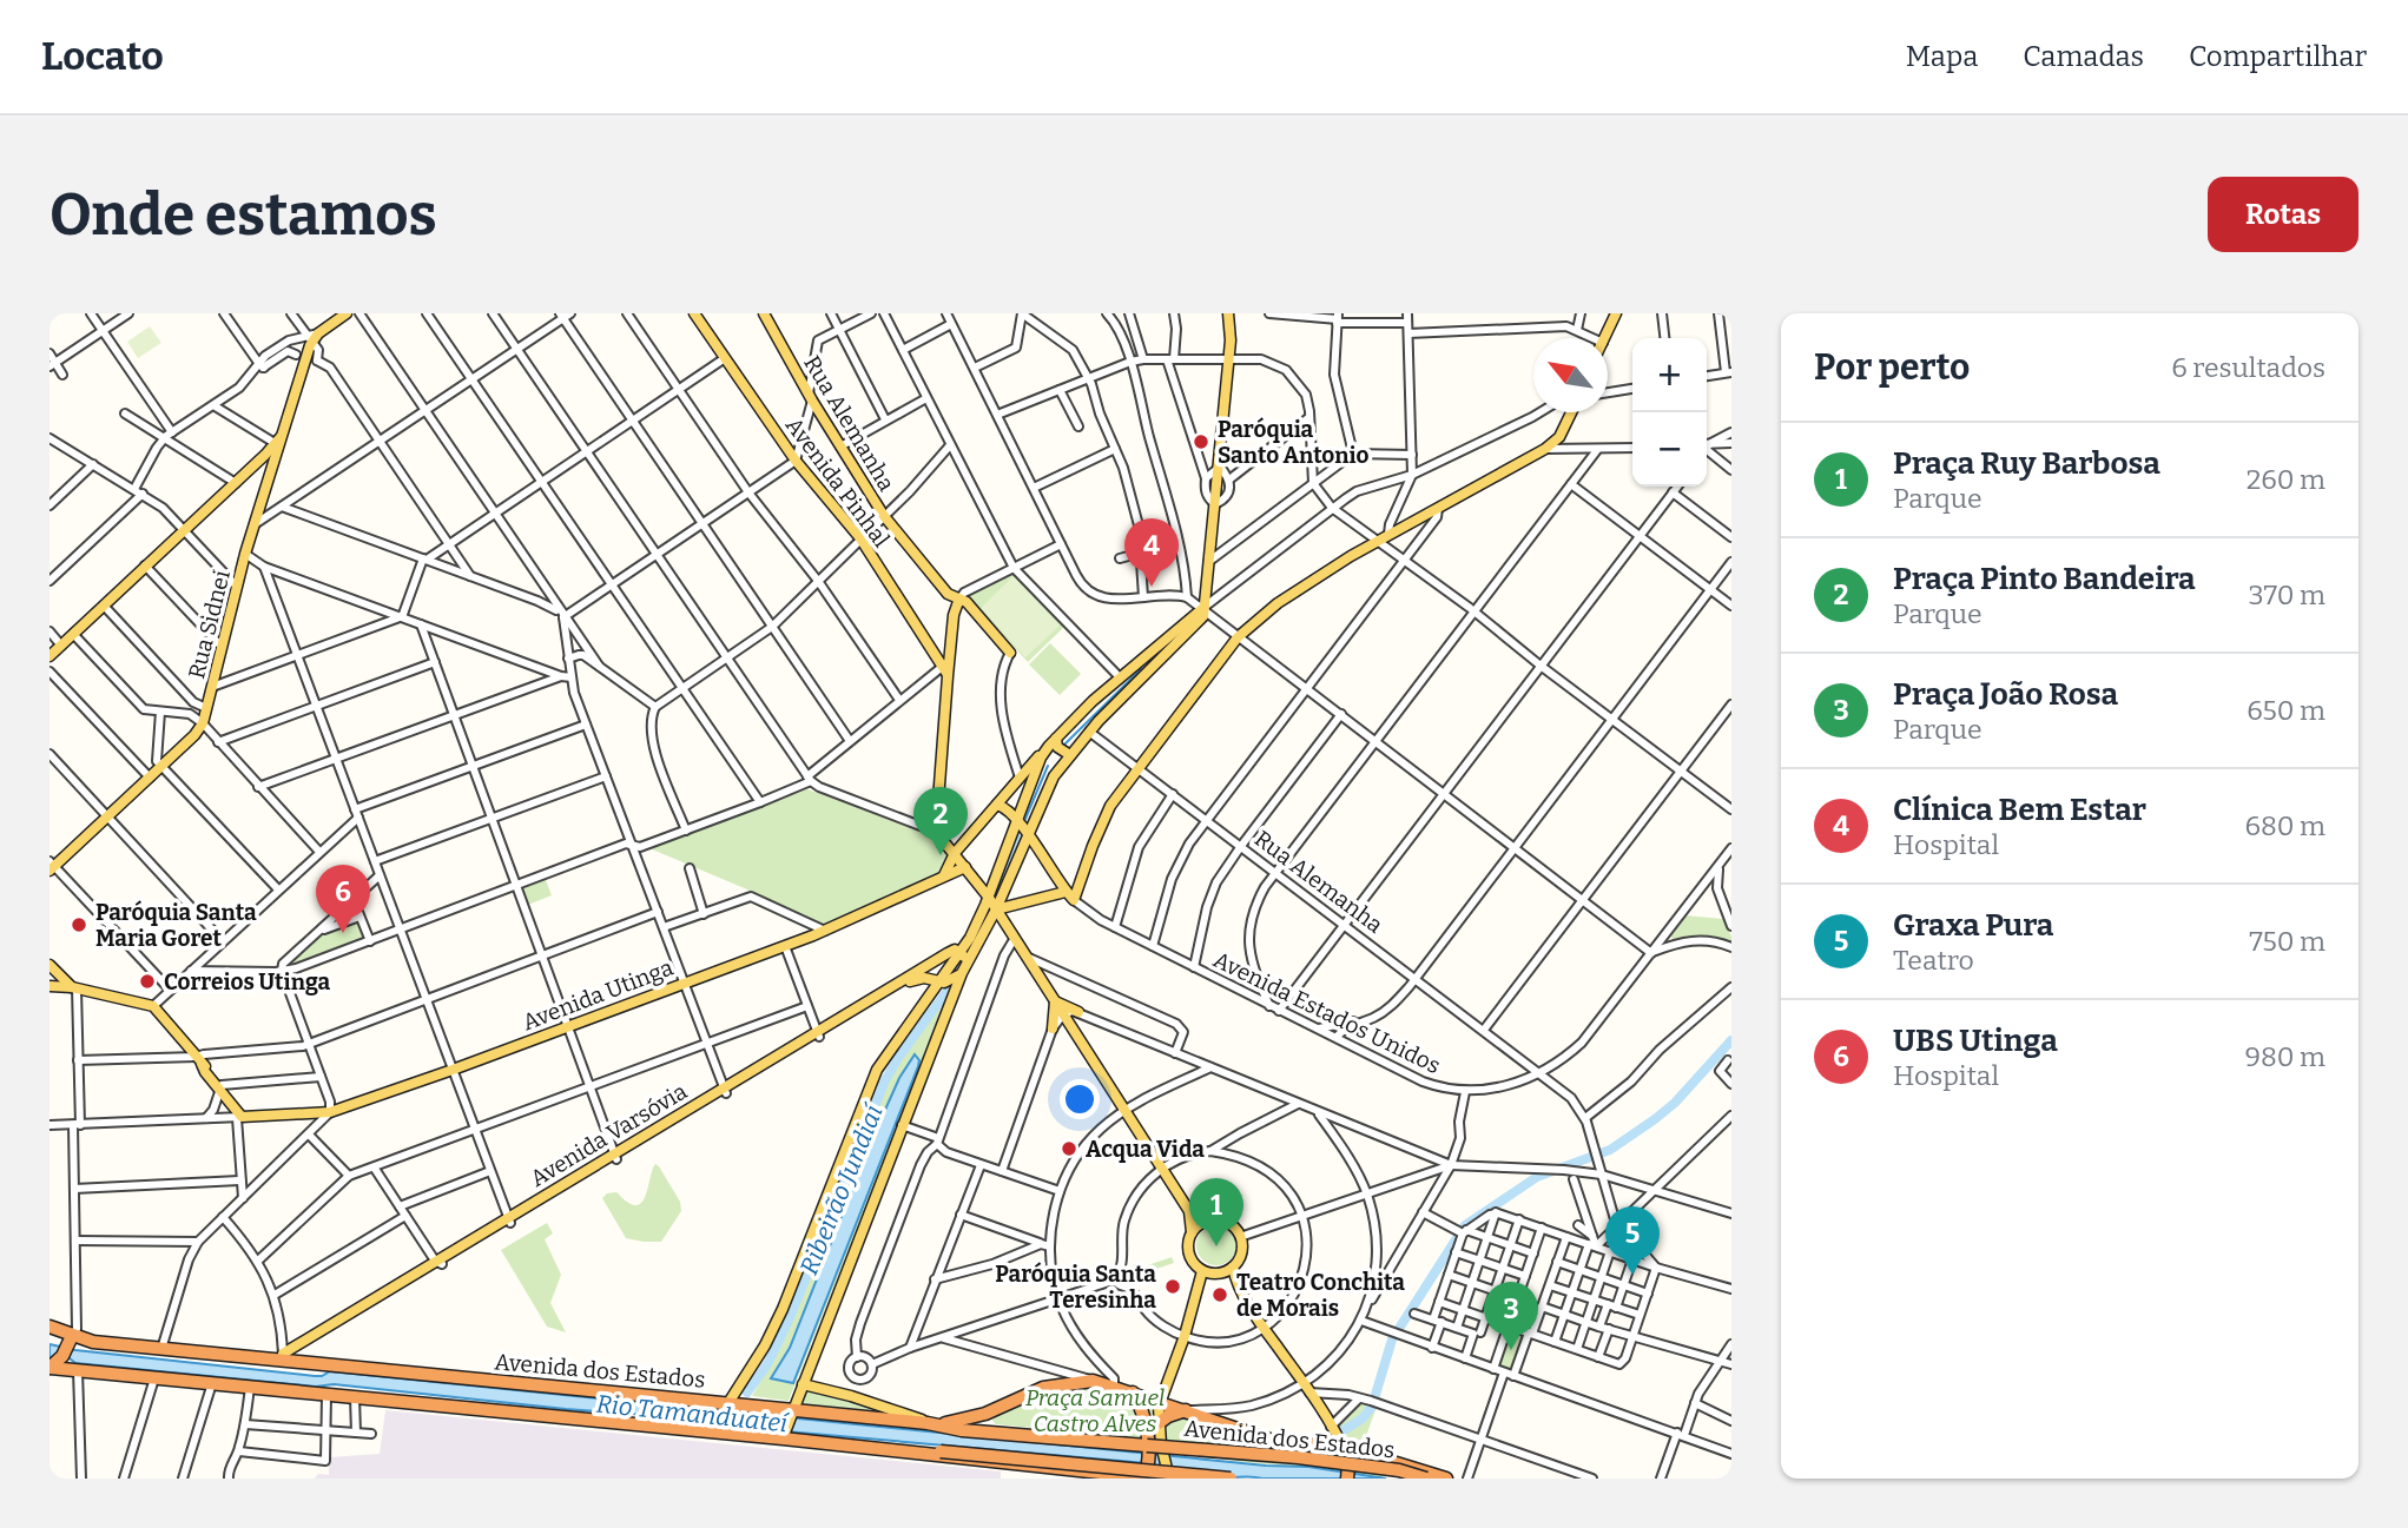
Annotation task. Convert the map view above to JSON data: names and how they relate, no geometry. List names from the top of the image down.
{
  "streets": {
    "highway": ["Avenida dos Estados"],
    "main road": [
      "Rua Alemanha",
      "Avenida Pinhal",
      "Rua Sidnei",
      "Avenida Utinga",
      "Avenida Estados Unidos",
      "Avenida Varsóvia"
    ]
  },
  "crossings": [
    ["Rua Alemanha", "Avenida Estados Unidos"],
    ["Avenida Varsóvia", "Avenida dos Estados"]
  ],
  "water": ["Ribeirão Jundiaí", "Rio Tamanduateí"],
  "parks": ["Praça Samuel Castro Alves"],
  "places": [
    "Paróquia Santo Antonio",
    "Paróquia Santa Maria Goret",
    "Correios Utinga",
    "Acqua Vida",
    "Paróquia Santa Teresinha",
    "Teatro Conchita de Morais"
  ],
  "north": "top left",
  "page": {
    "header": "Locato",
    "nav": ["Mapa", "Camadas", "Compartilhar"],
    "buttons": "Rotas",
    "title": "Onde estamos",
    "heading": ["Por perto", "6 resultados"],
    "map_buttons": ["+", "−"],
    "list": [
      {
        "mark": "1",
        "name": "Praça Ruy Barbosa",
        "note": "Parque",
        "value": "260 m"
      },
      {
        "mark": "2",
        "name": "Praça Pinto Bandeira",
        "note": "Parque",
        "value": "370 m"
      },
      {
        "mark": "3",
        "name": "Praça João Rosa",
        "note": "Parque",
        "value": "650 m"
      },
      {
        "mark": "4",
        "name": "Clínica Bem Estar",
        "note": "Hospital",
        "value": "680 m"
      },
      {
        "mark": "5",
        "name": "Graxa Pura",
        "note": "Teatro",
        "value": "750 m"
      },
      {
        "mark": "6",
        "name": "UBS Utinga",
        "note": "Hospital",
        "value": "980 m"
      }
    ],
    "pins": [
      "4",
      "2",
      "6",
      "1",
      "5",
      "3"
    ]
  }
}
